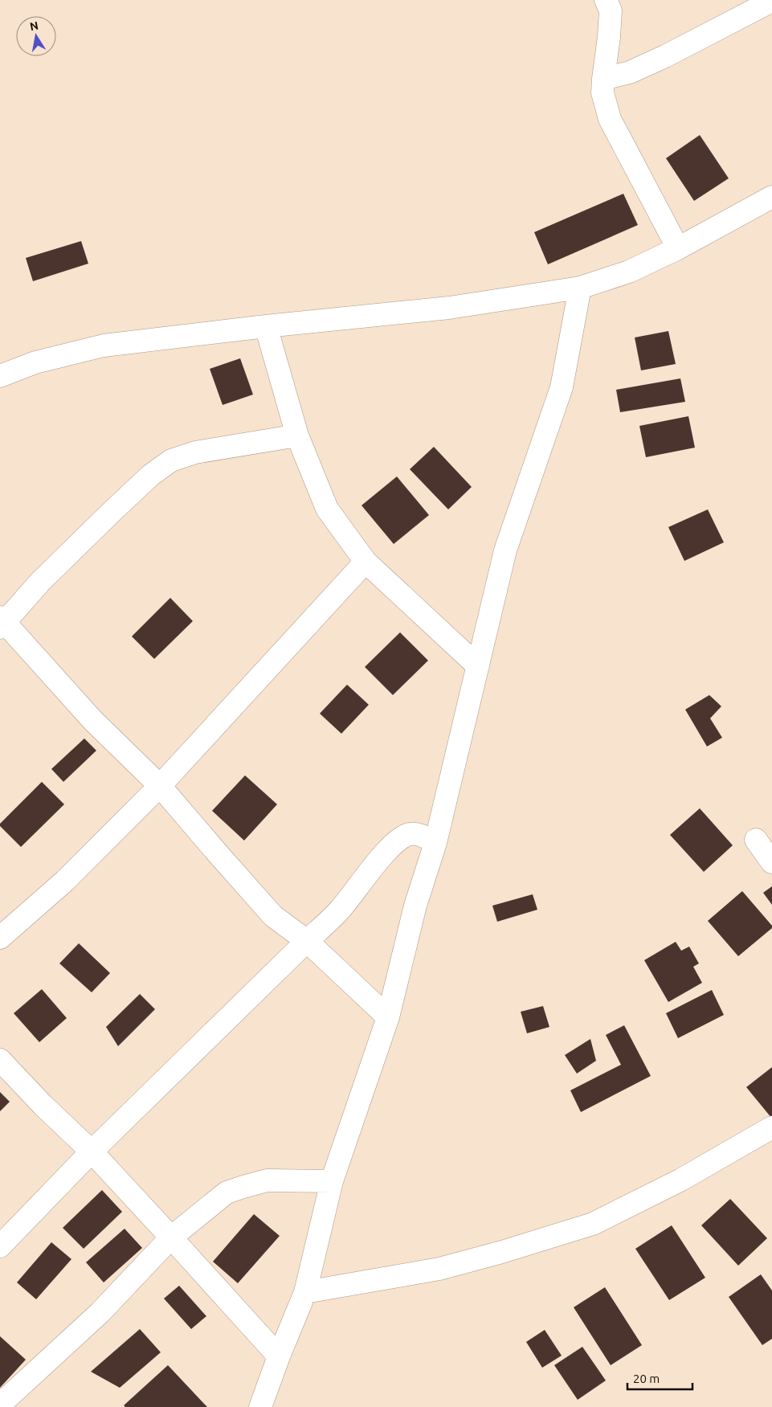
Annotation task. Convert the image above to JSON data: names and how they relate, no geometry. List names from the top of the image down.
{
  "scale_bar": "20 m",
  "north": "top"
}
